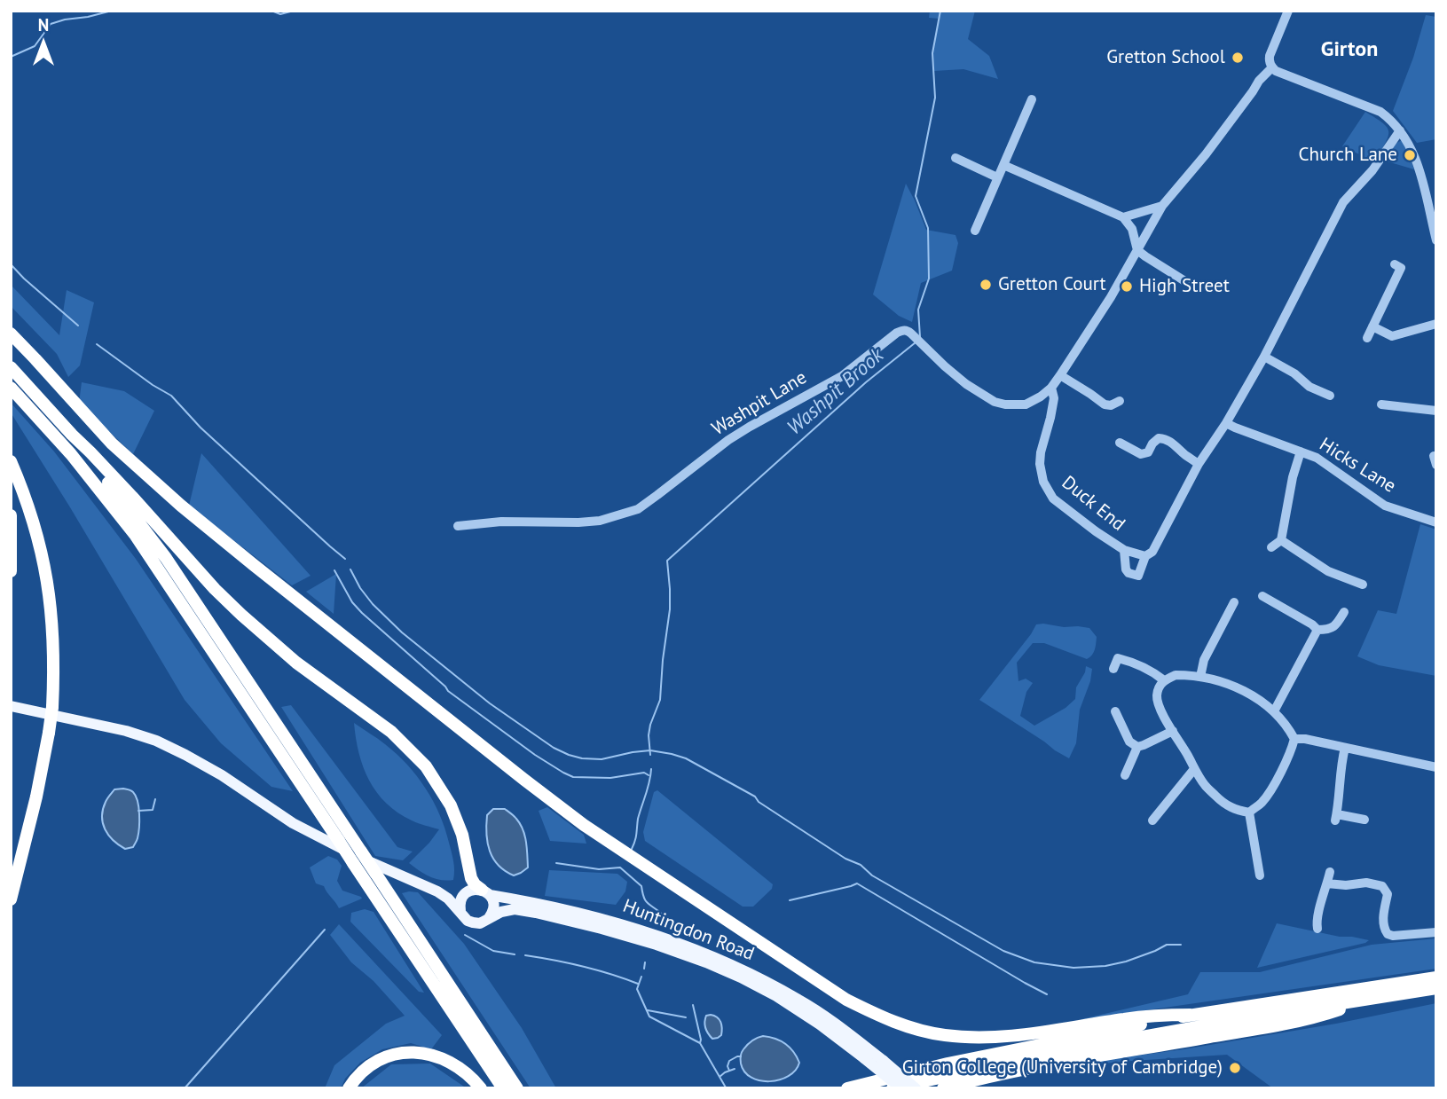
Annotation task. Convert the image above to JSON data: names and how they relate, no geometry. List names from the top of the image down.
{
  "streets": {
    "main road": ["Huntingdon Road"],
    "street": ["Washpit Lane", "Hicks Lane", "Duck End"]
  },
  "crossings": [
    ["Washpit Lane", "Duck End"]
  ],
  "districts": ["Girton"],
  "water": ["Washpit Brook"],
  "places": [
    "Gretton School",
    "Church Lane",
    "Gretton Court",
    "High Street",
    "Girton College (University of Cambridge)"
  ],
  "north": "top"
}
